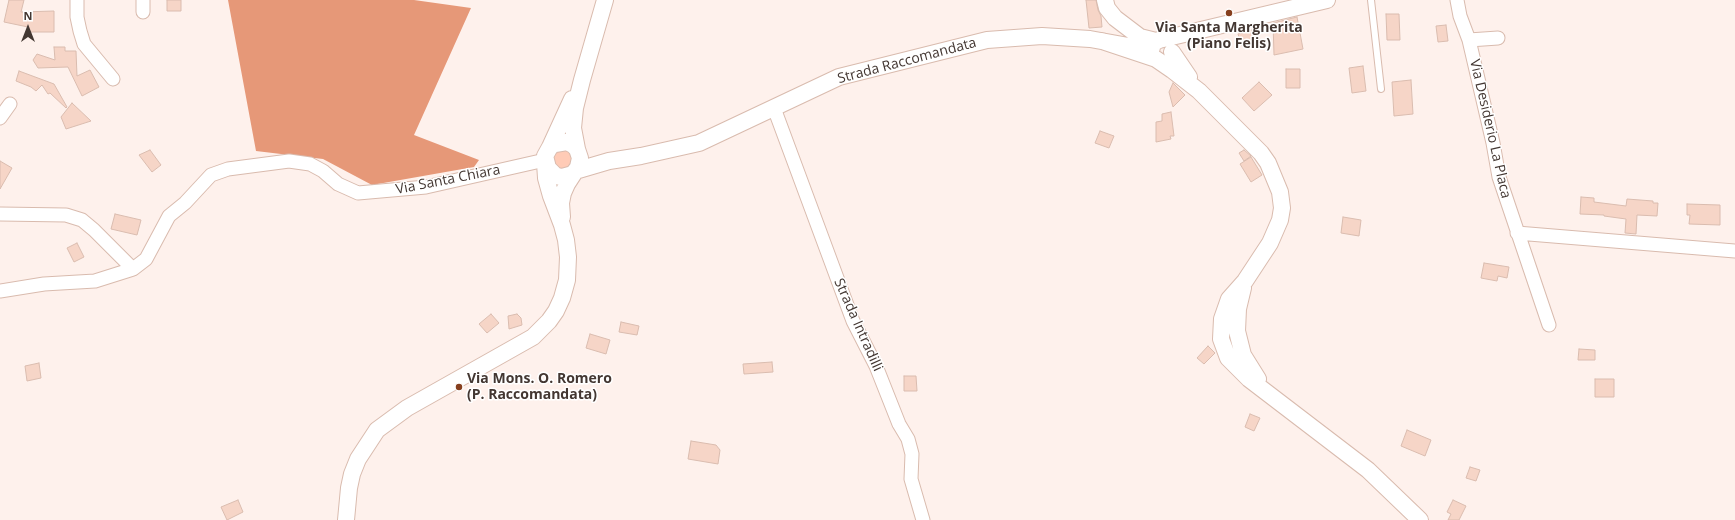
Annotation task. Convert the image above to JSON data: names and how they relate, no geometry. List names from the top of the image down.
{
  "streets": {
    "street": [
      "Strada Raccomandata",
      "Via Desiderio La Placa",
      "Via Santa Chiara",
      "Strada Intradilli"
    ]
  },
  "crossings": [
    ["Strada Raccomandata", "Strada Intradilli"]
  ],
  "places": ["Via Santa Margherita (Piano Felis)", "Via Mons. O. Romero (P. Raccomandata)"],
  "north": "top"
}
